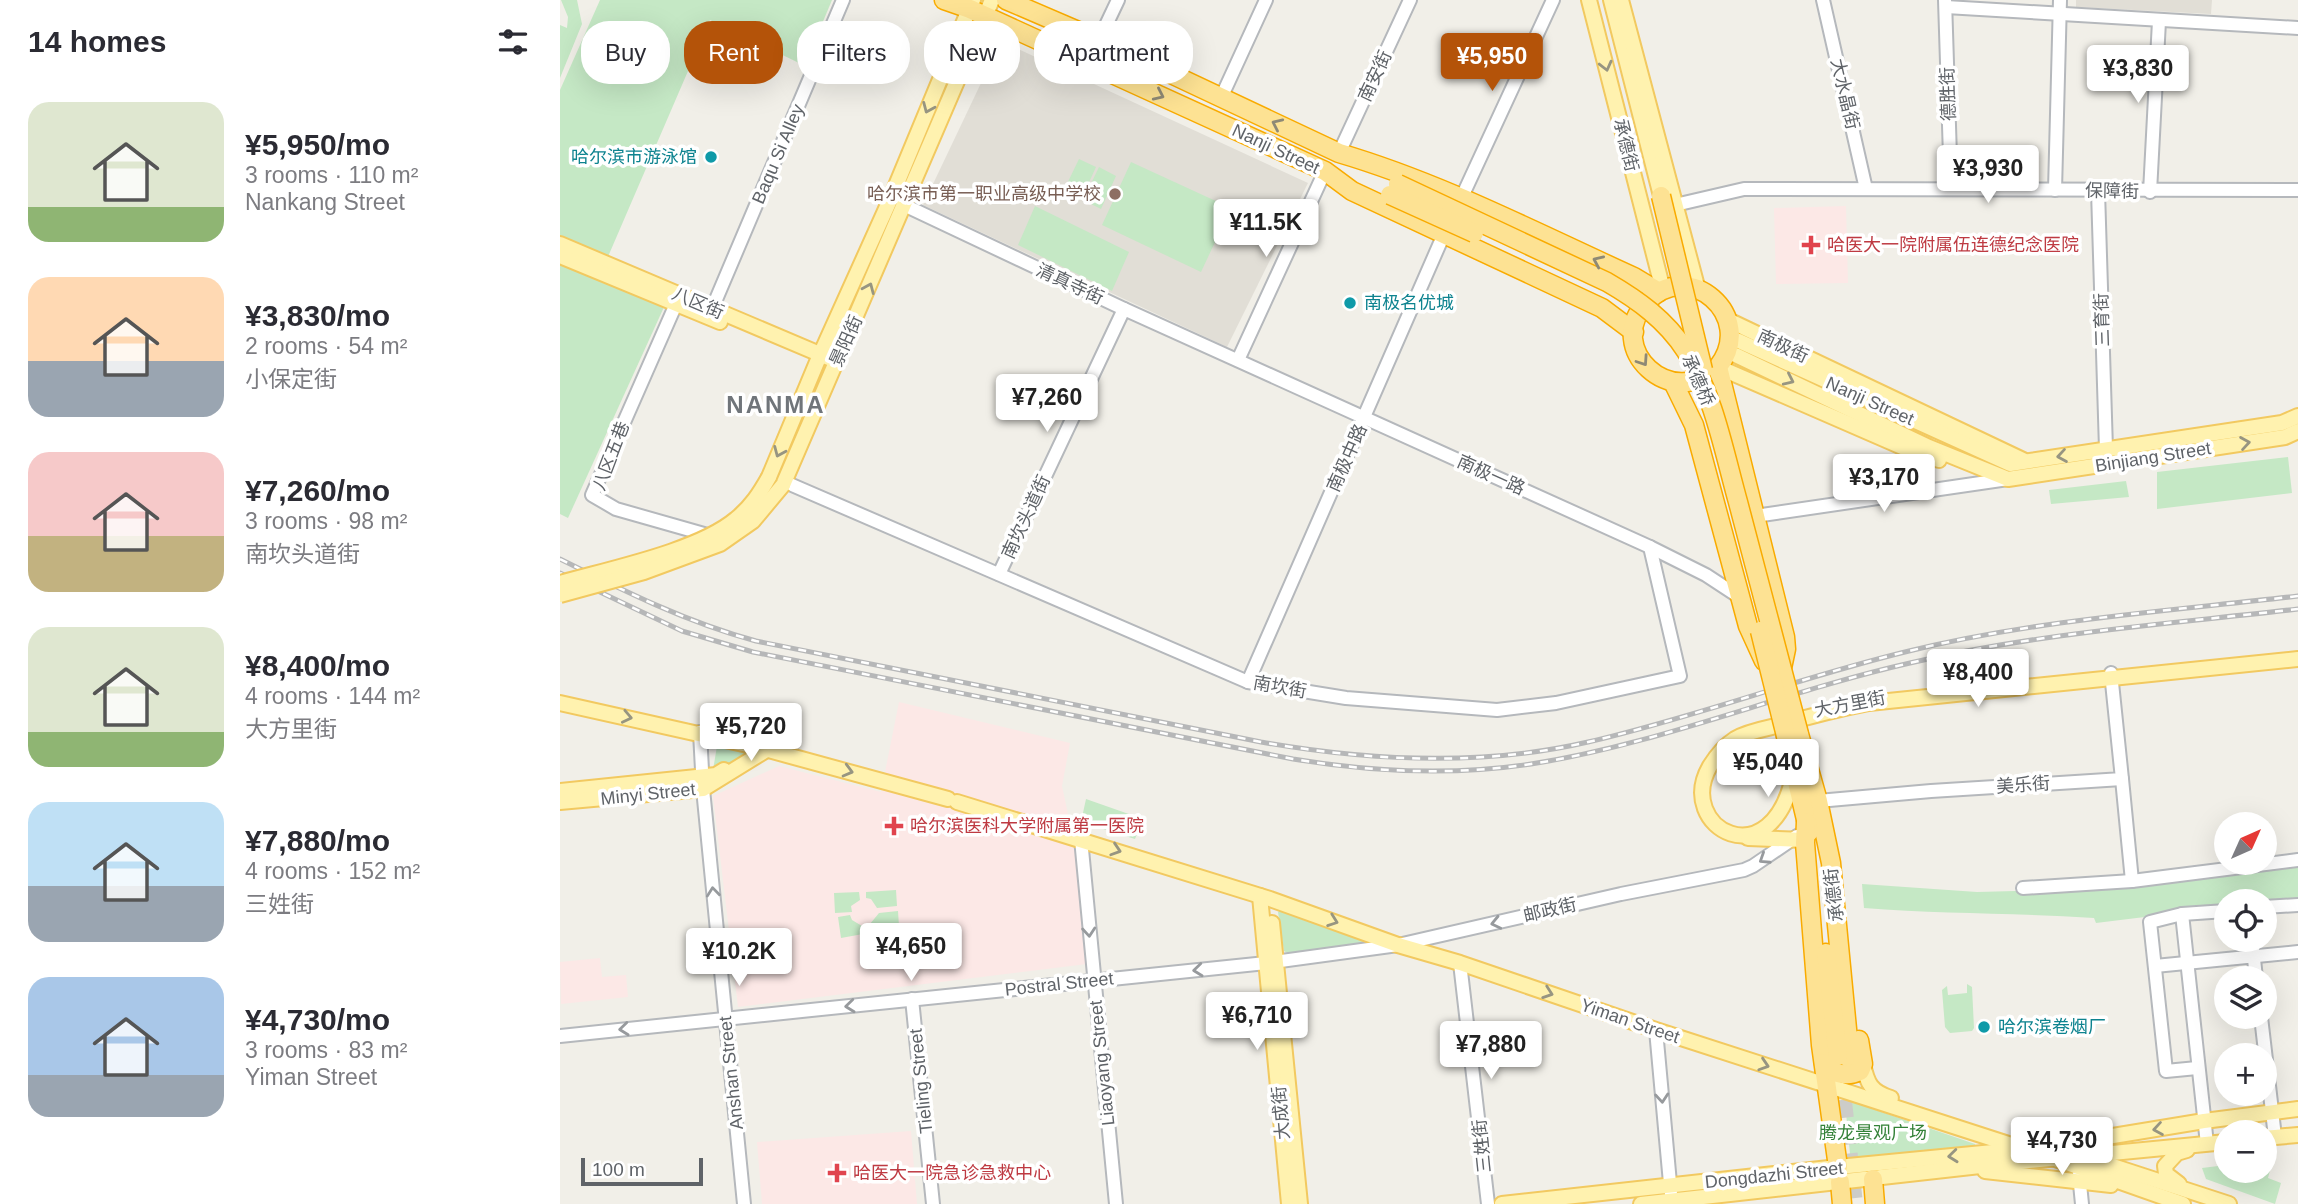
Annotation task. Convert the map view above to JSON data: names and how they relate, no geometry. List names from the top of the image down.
{
  "streets": {
    "highway": ["承德街", "Nanji Street", "承德桥"],
    "main road": [
      "八区街",
      "景阳街",
      "南极街",
      "Binjiang Street",
      "大方里街",
      "Minyi Street",
      "Yiman Street",
      "大成街",
      "Dongdazhi Street"
    ],
    "street": [
      "南安街",
      "大水晶街",
      "德胜街",
      "Baqu Si Alley",
      "保障街",
      "清真寺街",
      "三育街",
      "八区五巷",
      "南极中路",
      "南极一路",
      "南坎头道街",
      "南坎街",
      "美乐街",
      "邮政街",
      "Postral Street",
      "Liaoyang Street",
      "Anshan Street",
      "Tieling Street",
      "三姓街"
    ]
  },
  "crossings": [
    ["南安街", "Nanji Street"],
    ["大水晶街", "保障街"],
    ["德胜街", "保障街"],
    ["承德街", "Nanji Street"],
    ["承德街", "南极街"],
    ["承德街", "承德桥"],
    ["承德街", "大方里街"],
    ["承德街", "美乐街"],
    ["Nanji Street", "景阳街"],
    ["Nanji Street", "南极街"],
    ["Nanji Street", "Binjiang Street"],
    ["Nanji Street", "南极中路"],
    ["Baqu Si Alley", "八区街"],
    ["保障街", "三育街"],
    ["清真寺街", "景阳街"],
    ["清真寺街", "南极一路"],
    ["清真寺街", "南坎头道街"],
    ["八区街", "景阳街"],
    ["八区街", "八区五巷"],
    ["景阳街", "八区五巷"],
    ["景阳街", "南坎街"],
    ["南极街", "Binjiang Street"],
    ["南极中路", "南极一路"],
    ["南极中路", "南坎街"],
    ["南极一路", "南坎街"],
    ["南坎头道街", "南坎街"],
    ["大方里街", "邮政街"],
    ["Minyi Street", "Yiman Street"],
    ["Minyi Street", "Anshan Street"],
    ["邮政街", "Postral Street"],
    ["邮政街", "Yiman Street"],
    ["邮政街", "大成街"],
    ["Postral Street", "Liaoyang Street"],
    ["Postral Street", "Anshan Street"],
    ["Postral Street", "Tieling Street"],
    ["Postral Street", "大成街"],
    ["Yiman Street", "Liaoyang Street"],
    ["Yiman Street", "Anshan Street"],
    ["Yiman Street", "大成街"],
    ["Yiman Street", "三姓街"],
    ["Yiman Street", "Dongdazhi Street"]
  ],
  "one_way": [
    "邮政街",
    "Postral Street",
    "Yiman Street",
    "Liaoyang Street",
    "Anshan Street"
  ],
  "districts": ["NANMA"],
  "parks": ["腾龙景观广场"],
  "places": {
    "other": [
      "哈尔滨市游泳馆",
      "哈尔滨市第一职业高级中学校",
      "南极名优城",
      "哈尔滨卷烟厂"
    ],
    "health": ["哈医大一院附属伍连德纪念医院", "哈尔滨医科大学附属第一医院", "哈医大一院急诊急救中心"]
  },
  "scale_bar": "100 m",
  "north": "top right",
  "page": {
    "heading": "14 homes",
    "chip": [
      "Buy",
      "Rent",
      "Filters",
      "New",
      "Apartment"
    ],
    "price": [
      "¥5,950",
      "¥3,830",
      "¥3,930",
      "¥11.5K",
      "¥7,260",
      "¥3,170",
      "¥8,400",
      "¥5,720",
      "¥5,040",
      "¥4,650",
      "¥10.2K",
      "¥6,710",
      "¥7,880",
      "¥4,730"
    ],
    "list": [
      {
        "name": "¥5,950/mo",
        "note": "3 rooms · 110 m² · Nankang Street"
      },
      {
        "name": "¥3,830/mo",
        "note": "2 rooms · 54 m² · 小保定街"
      },
      {
        "name": "¥7,260/mo",
        "note": "3 rooms · 98 m² · 南坎头道街"
      },
      {
        "name": "¥8,400/mo",
        "note": "4 rooms · 144 m² · 大方里街"
      },
      {
        "name": "¥7,880/mo",
        "note": "4 rooms · 152 m² · 三姓街"
      },
      {
        "name": "¥4,730/mo",
        "note": "3 rooms · 83 m² · Yiman Street"
      }
    ],
    "map_buttons": ["+", "−"],
    "scale": "100 m"
  }
}
